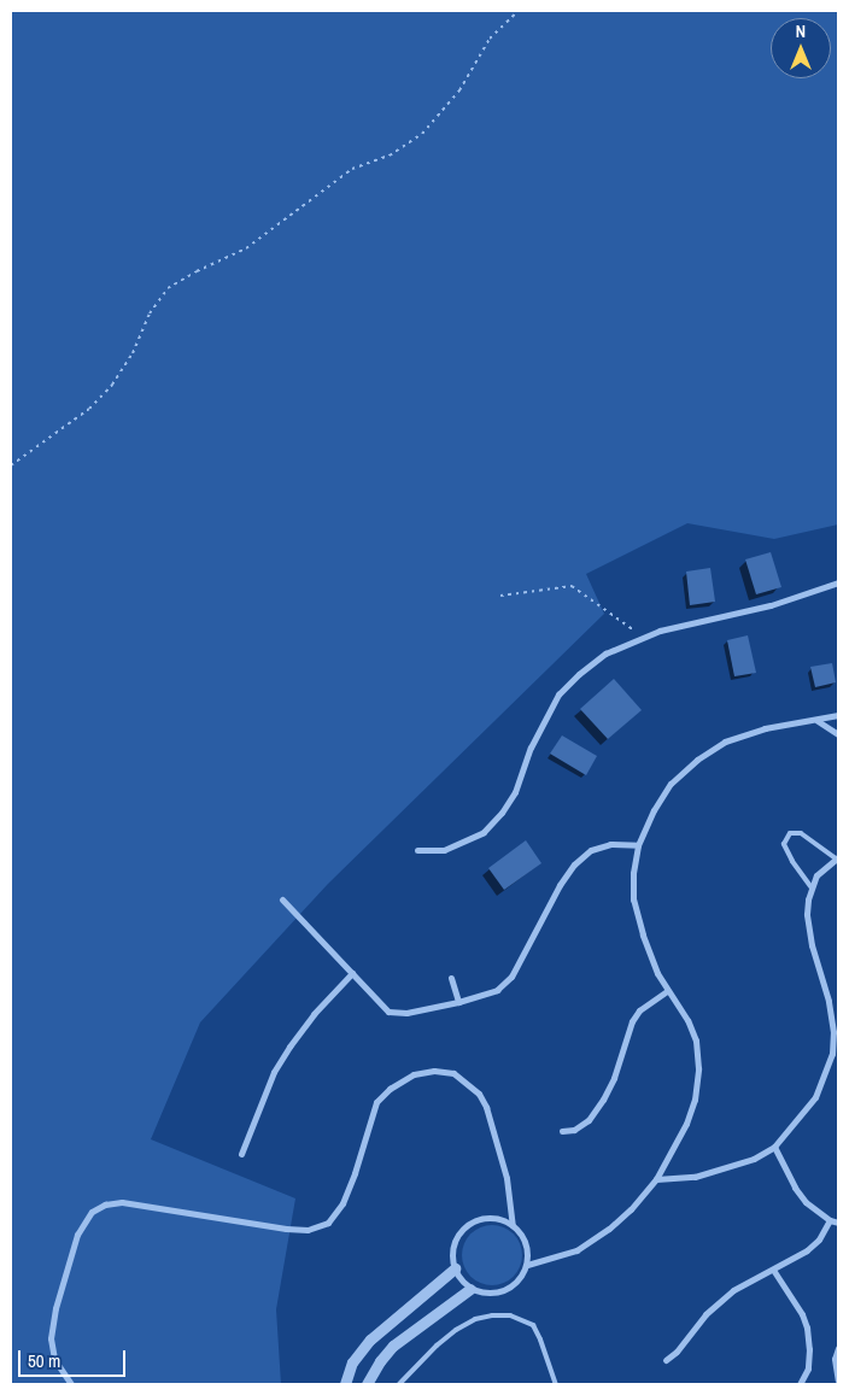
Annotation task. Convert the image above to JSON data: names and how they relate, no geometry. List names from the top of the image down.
{
  "scale_bar": "50 m",
  "north": "top"
}
